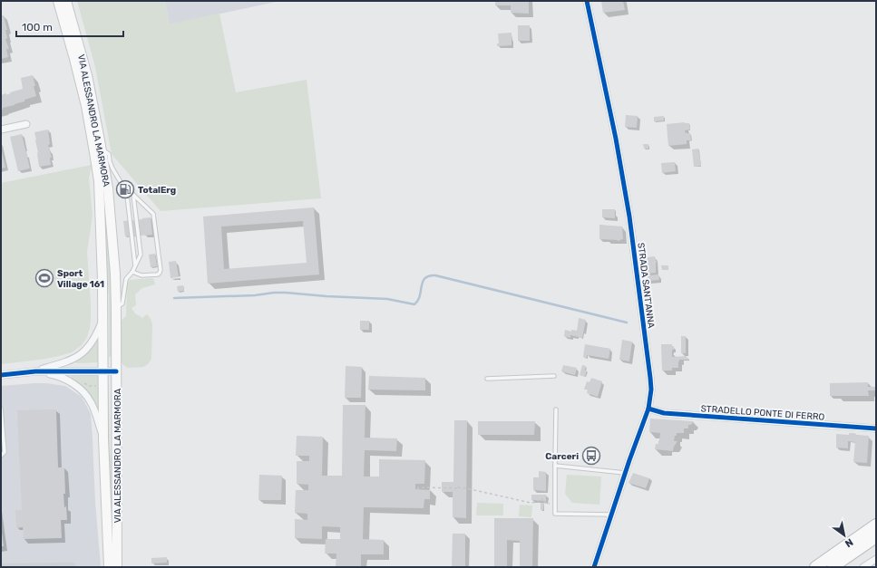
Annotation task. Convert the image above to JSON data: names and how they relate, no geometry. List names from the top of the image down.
{
  "streets": {
    "main road": ["VIA ALESSANDRO LA MARMORA"],
    "street": ["STRADA SANT'ANNA", "STRADELLO PONTE DI FERRO"]
  },
  "crossings": [
    ["STRADA SANT'ANNA", "STRADELLO PONTE DI FERRO"]
  ],
  "places": {
    "fuel station": ["TotalErg"],
    "sports": ["Sport Village 161"],
    "bus stop": ["Carceri"]
  },
  "scale_bar": "100 m",
  "north": "bottom right"
}
